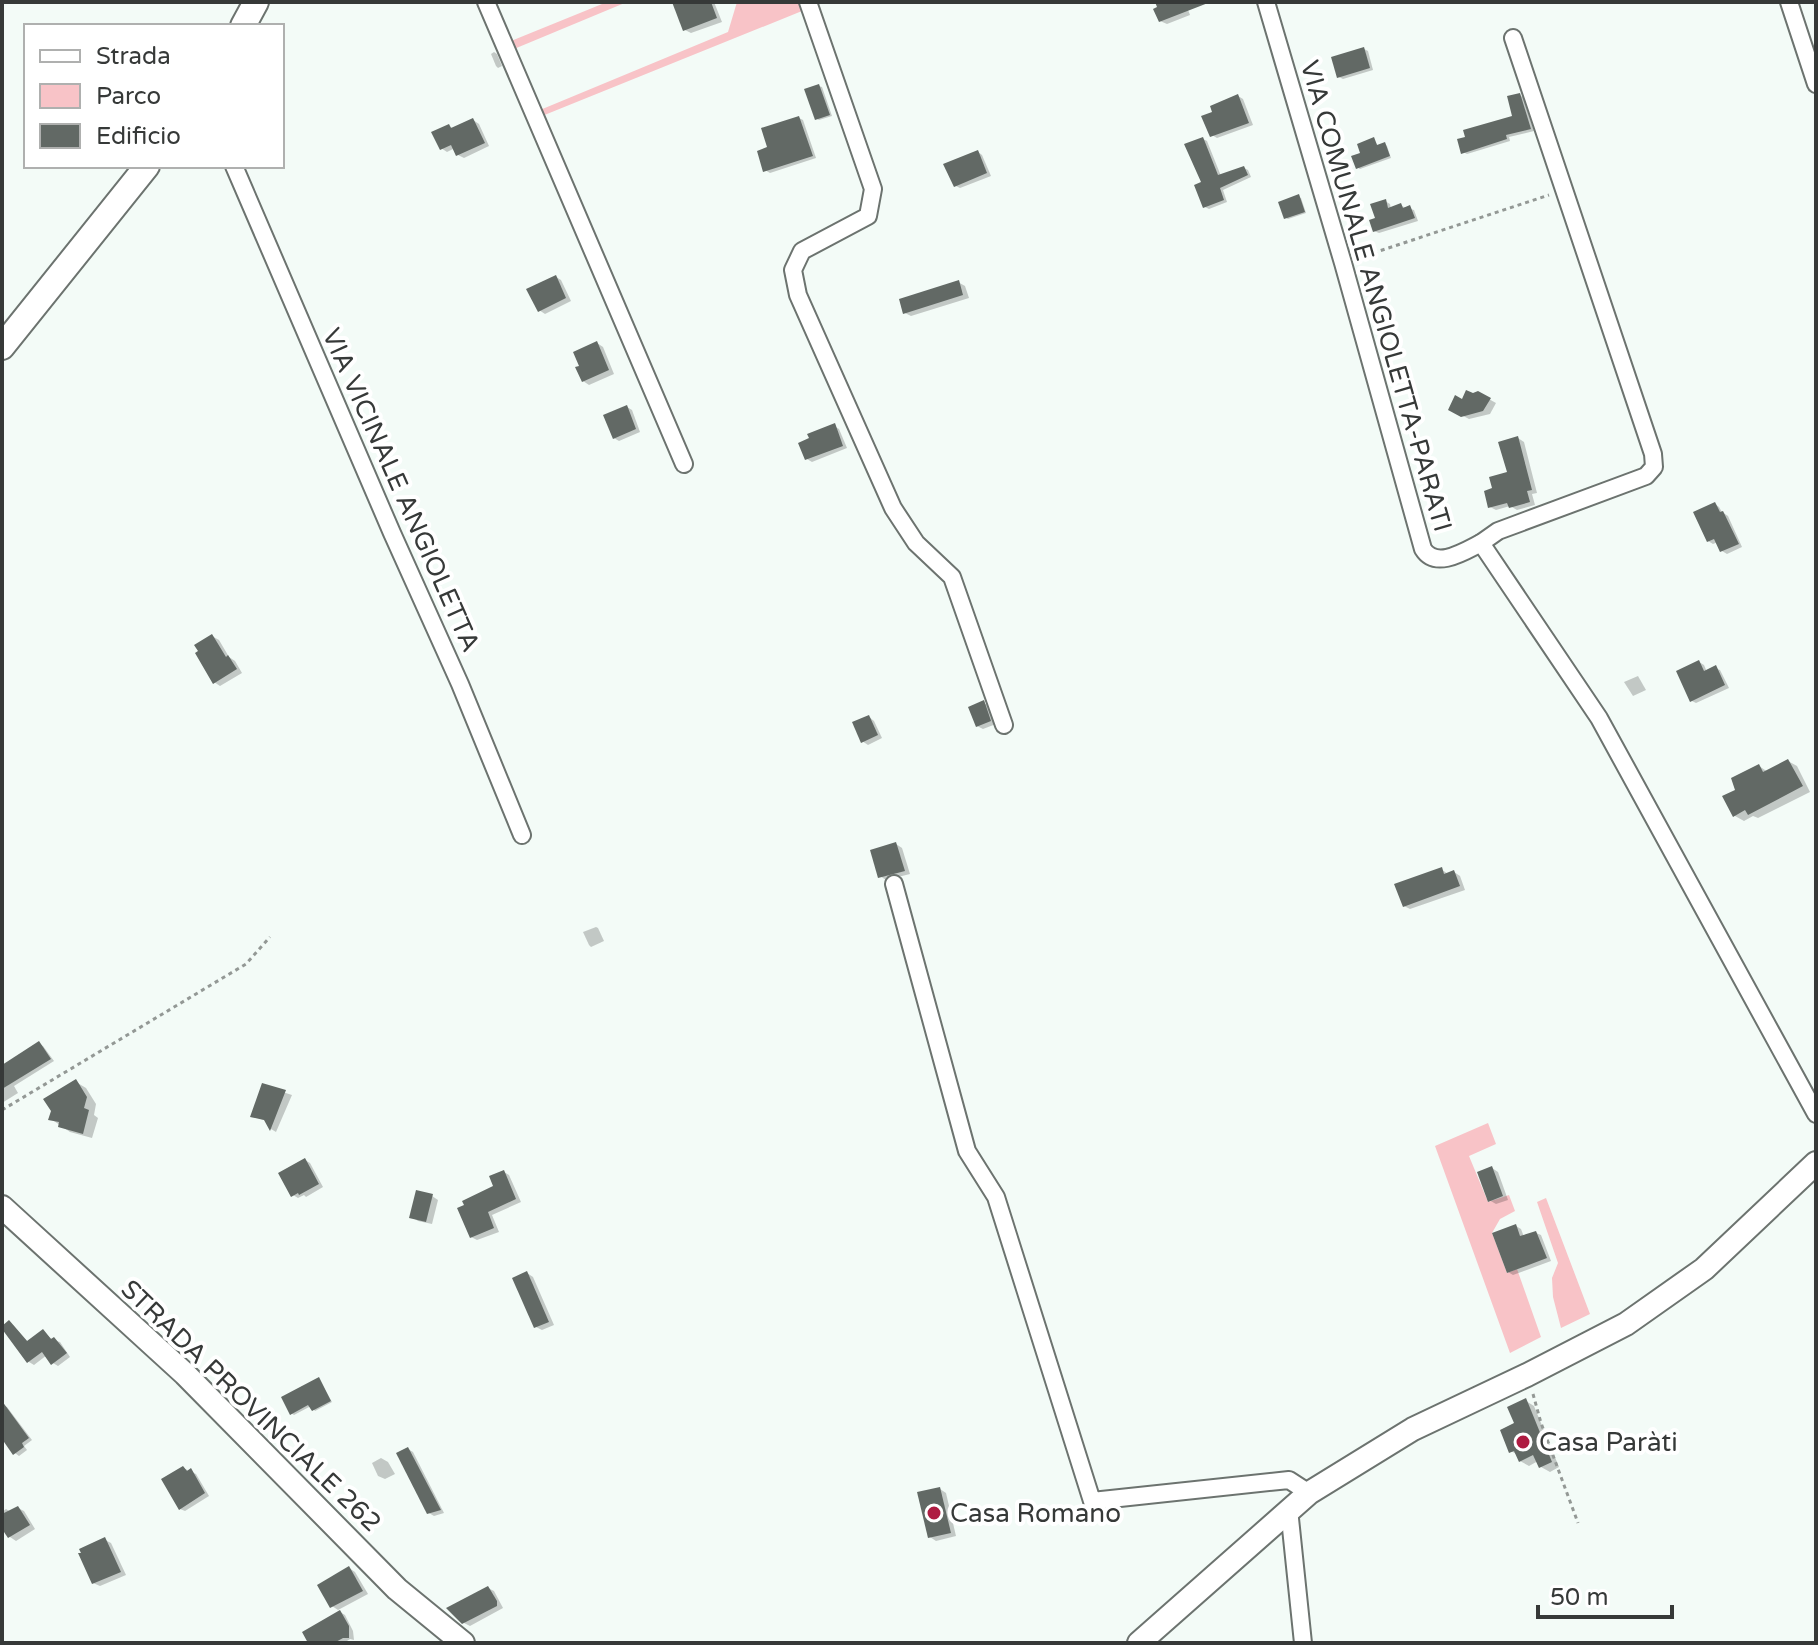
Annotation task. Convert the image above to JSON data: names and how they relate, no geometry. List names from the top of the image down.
{
  "streets": {
    "main road": ["STRADA PROVINCIALE 262"],
    "street": ["VIA COMUNALE ANGIOLETTA-PARATI", "VIA VICINALE ANGIOLETTA"]
  },
  "places": ["Casa Paràti", "Casa Romano"],
  "legend": ["Strada", "Parco", "Edificio"],
  "scale_bar": "50 m"
}
